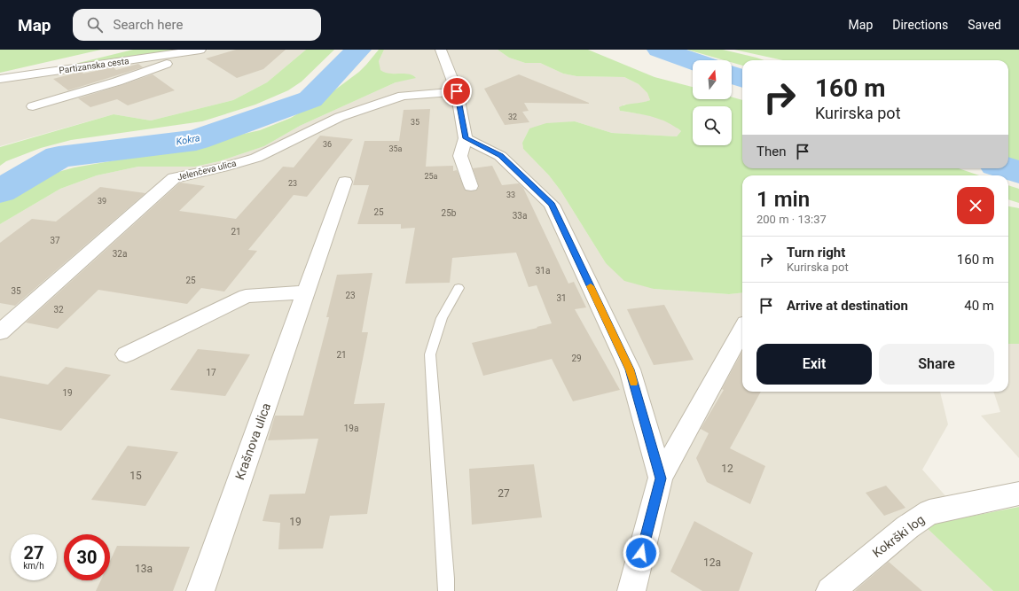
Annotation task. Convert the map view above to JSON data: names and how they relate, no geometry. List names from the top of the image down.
{
  "streets": {
    "street": [
      "Partizanska cesta",
      "Jelenčeva ulica",
      "Krašnova ulica",
      "Kokrški log"
    ]
  },
  "water": ["Kokra"],
  "house_numbers": [
    "32",
    "35",
    "36",
    "35a",
    "25a",
    "23",
    "33",
    "39",
    "25",
    "25b",
    "33a",
    "21",
    "37",
    "32a",
    "31a",
    "25",
    "35",
    "23",
    "31",
    "32",
    "21",
    "29",
    "17",
    "19",
    "19a",
    "12",
    "15",
    "27",
    "19",
    "12a",
    "13a"
  ],
  "north": "top",
  "page": {
    "header": "Map",
    "search": "Search here",
    "nav": ["Map", "Directions", "Saved"],
    "turn": ["160 m", "Kurirska pot"],
    "then": "Then",
    "heading": ["1 min", "200 m · 13:37"],
    "list": [
      {
        "name": "Turn right",
        "note": "Kurirska pot",
        "value": "160 m"
      },
      {
        "name": "Arrive at destination",
        "value": "40 m"
      }
    ],
    "buttons": ["Exit", "Share"],
    "speed": "27 km/h",
    "limit": "30"
  }
}
